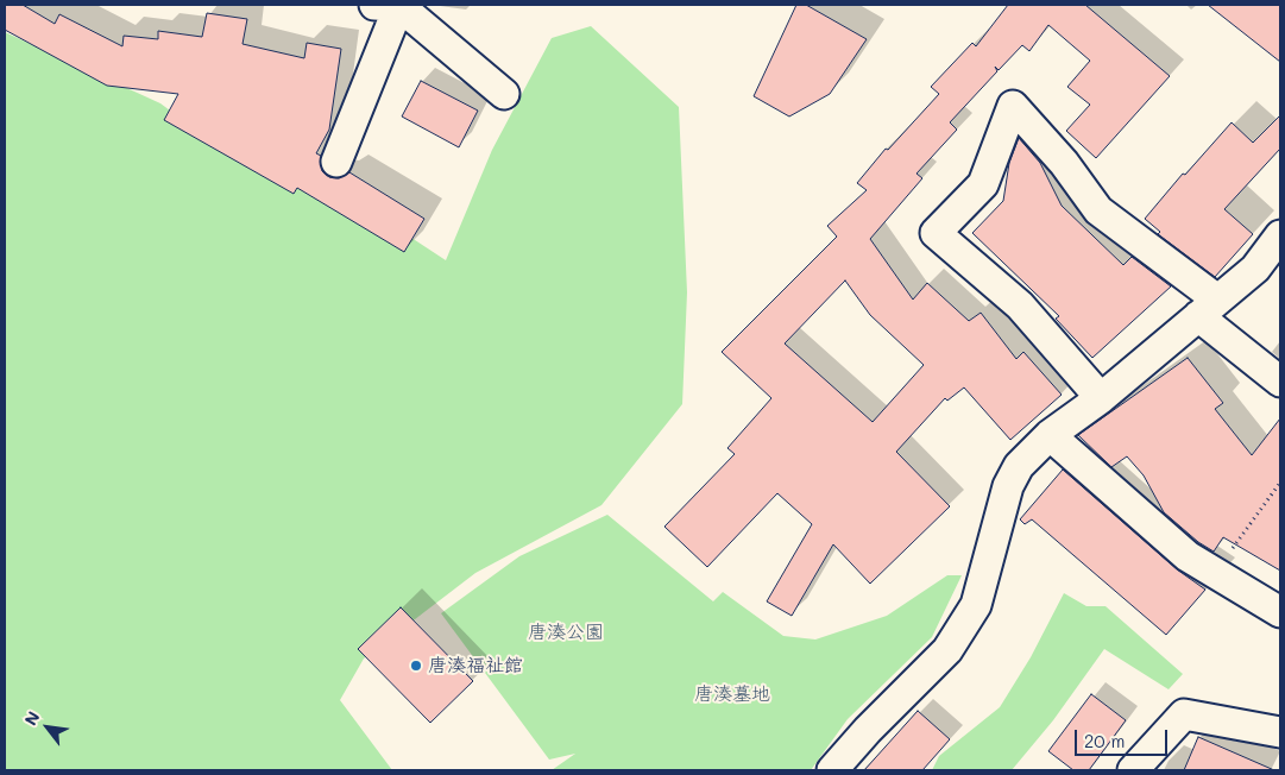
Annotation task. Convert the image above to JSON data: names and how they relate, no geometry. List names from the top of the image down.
{
  "parks": ["唐湊公園", "唐湊墓地"],
  "places": ["唐湊福祉館"],
  "scale_bar": "20 m",
  "north": "top left"
}
